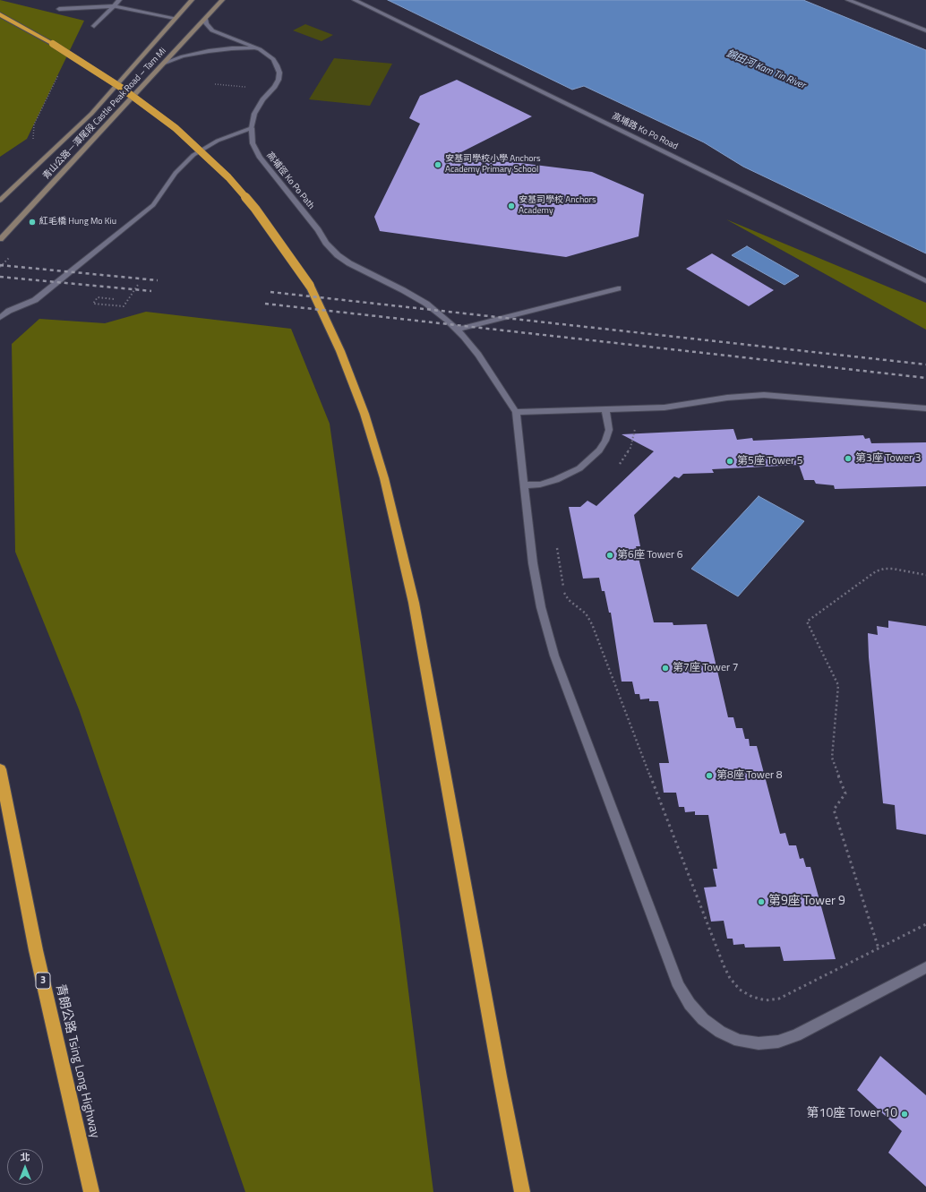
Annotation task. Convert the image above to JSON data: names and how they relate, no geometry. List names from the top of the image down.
{
  "streets": {
    "highway": ["3", "青朗公路 Tsing Long Highway"],
    "main road": ["青山公路－潭尾段 Castle Peak Road – Tam Mi"],
    "street": ["高埔路 Ko Po Road", "高埔徑 Ko Po Path"]
  },
  "crossings": [
    ["青山公路－潭尾段 Castle Peak Road – Tam Mi", "高埔徑 Ko Po Path"]
  ],
  "water": ["錦田河 Kam Tin River"],
  "places": [
    "安基司學校小學 Anchors Academy Primary School",
    "安基司學校 Anchors Academy",
    "紅毛橋 Hung Mo Kiu",
    "第3座 Tower 3",
    "第5座 Tower 5",
    "第6座 Tower 6",
    "第7座 Tower 7",
    "第8座 Tower 8",
    "第9座 Tower 9",
    "第10座 Tower 10"
  ],
  "north": "top"
}
